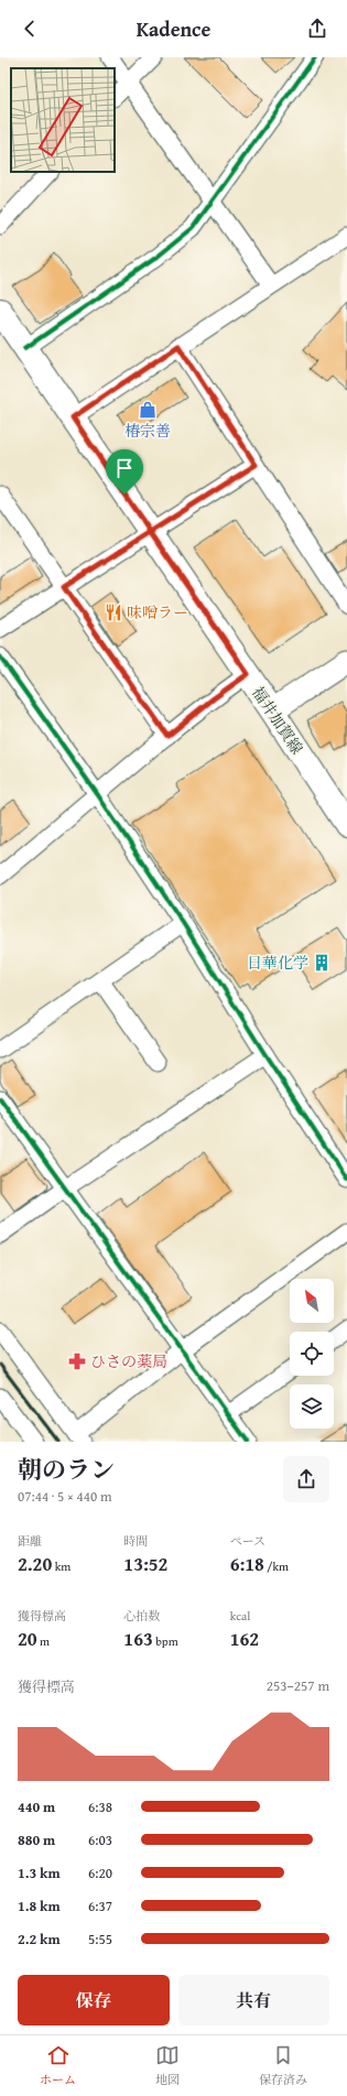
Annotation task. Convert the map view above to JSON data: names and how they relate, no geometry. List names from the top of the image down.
{
  "streets": {
    "main road": ["福井加賀線"]
  },
  "places": {
    "shop": ["椿宗善"],
    "restaurant": ["味噌ラー"],
    "building": ["日華化学"],
    "pharmacy": ["ひさの薬局"]
  },
  "north": "top left",
  "page": {
    "header": "Kadence",
    "heading": ["朝のラン", "07:44 · 5 × 440 m"],
    "stats": [
      ["距離", "2.20 km"],
      ["時間", "13:52"],
      ["ペース", "6:18 /km"],
      ["獲得標高", "20 m"],
      ["心拍数", "163 bpm"],
      ["kcal", "162"]
    ],
    "chart": ["獲得標高", "253–257 m"],
    "list": [
      {
        "name": "440 m",
        "note": "6:38"
      },
      {
        "name": "880 m",
        "note": "6:03"
      },
      {
        "name": "1.3 km",
        "note": "6:20"
      },
      {
        "name": "1.8 km",
        "note": "6:37"
      },
      {
        "name": "2.2 km",
        "note": "5:55"
      }
    ],
    "buttons": ["保存", "共有"],
    "tabs": ["ホーム", "地図", "保存済み"]
  }
}
